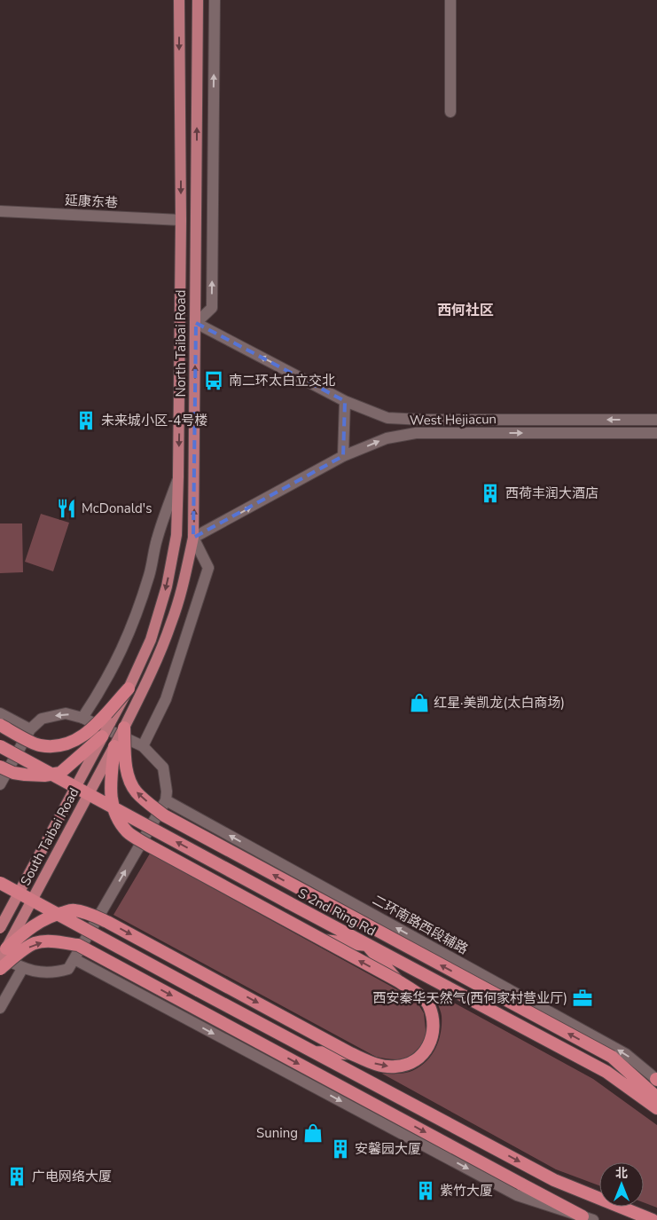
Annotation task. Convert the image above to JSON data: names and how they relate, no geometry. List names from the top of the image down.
{
  "streets": {
    "highway": ["S 2nd Ring Rd"],
    "main road": ["North Taibai Road", "South Taibai Road"],
    "street": ["延康东巷", "West Hejiacun", "二环南路西段辅路"]
  },
  "crossings": [
    ["延康东巷", "North Taibai Road"],
    ["North Taibai Road", "West Hejiacun"],
    ["North Taibai Road", "South Taibai Road"]
  ],
  "one_way": ["二环南路西段辅路"],
  "districts": ["西何社区"],
  "places": {
    "bus stop": ["南二环太白立交北"],
    "building": [
      "未来城小区-4号楼",
      "西荷丰润大酒店",
      "安馨园大厦",
      "广电网络大厦",
      "紫竹大厦"
    ],
    "restaurant": ["McDonald's"],
    "shop": ["红星·美凯龙(太白商场)", "Suning"],
    "office": ["西安秦华天然气(西何家村营业厅)"]
  },
  "north": "top"
}
